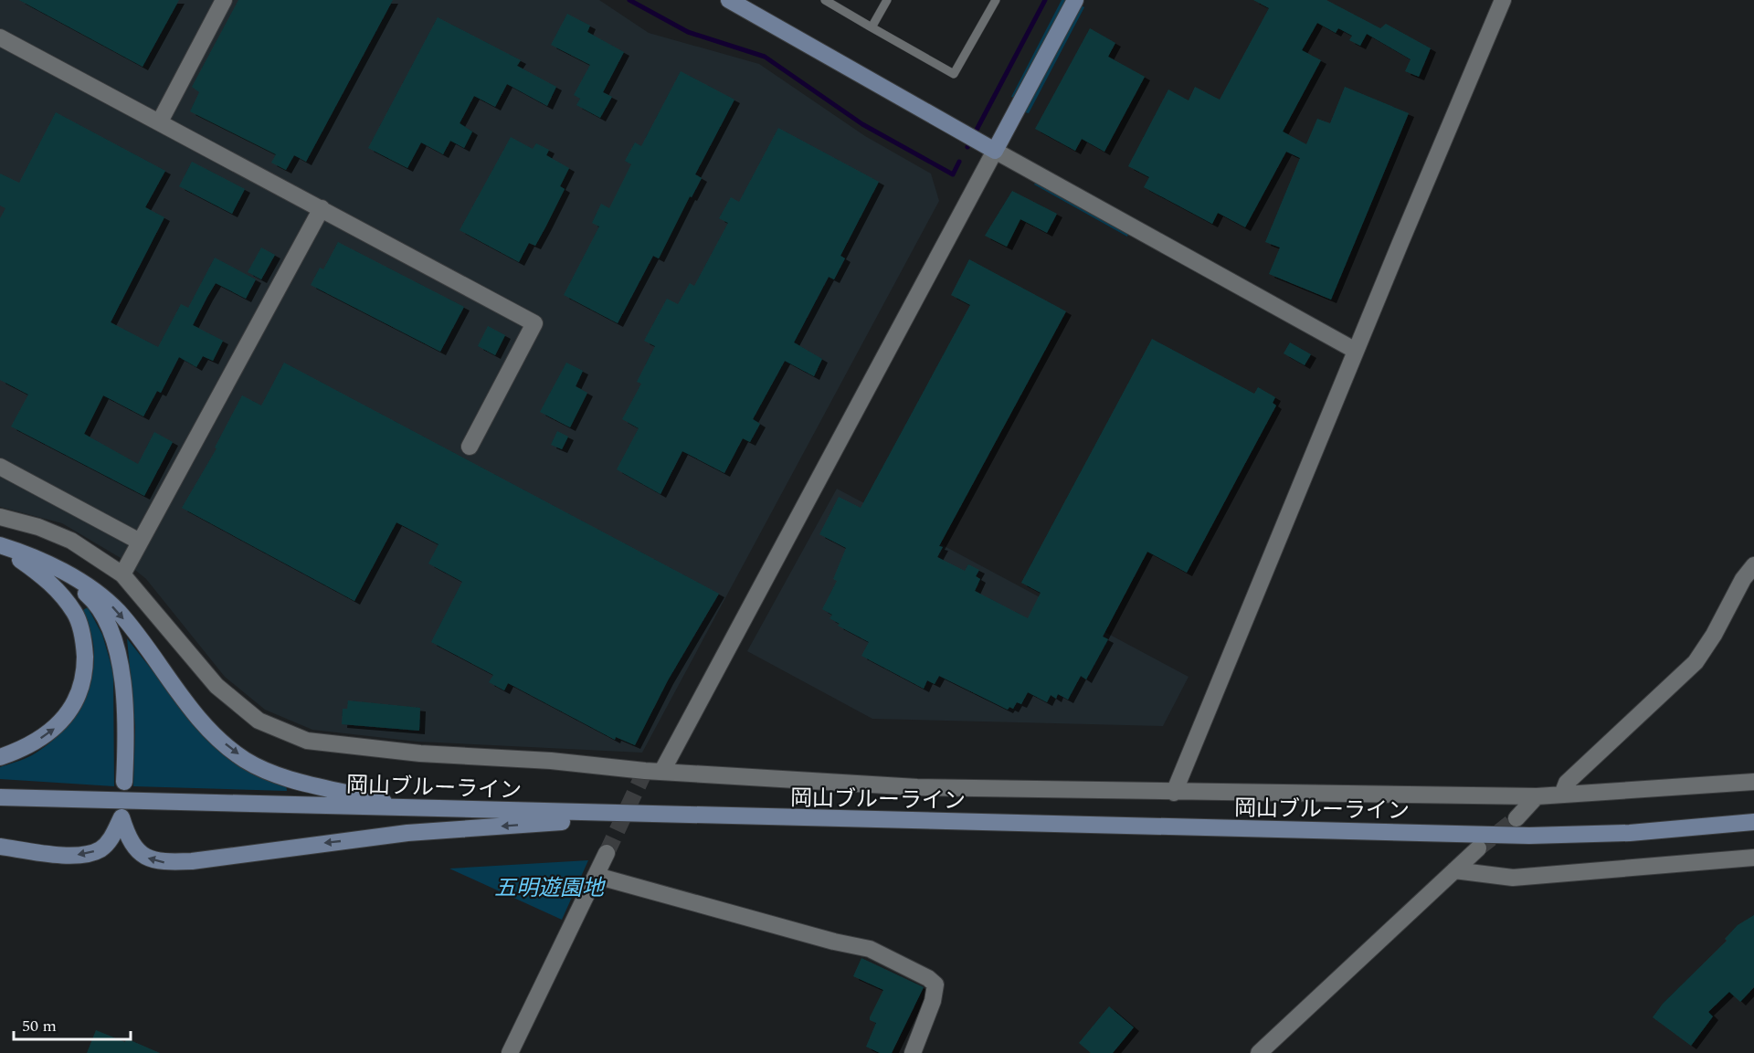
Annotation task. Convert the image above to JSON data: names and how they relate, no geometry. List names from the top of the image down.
{
  "streets": {
    "main road": ["岡山ブルーライン"]
  },
  "parks": ["五明遊園地"],
  "scale_bar": "50 m"
}
